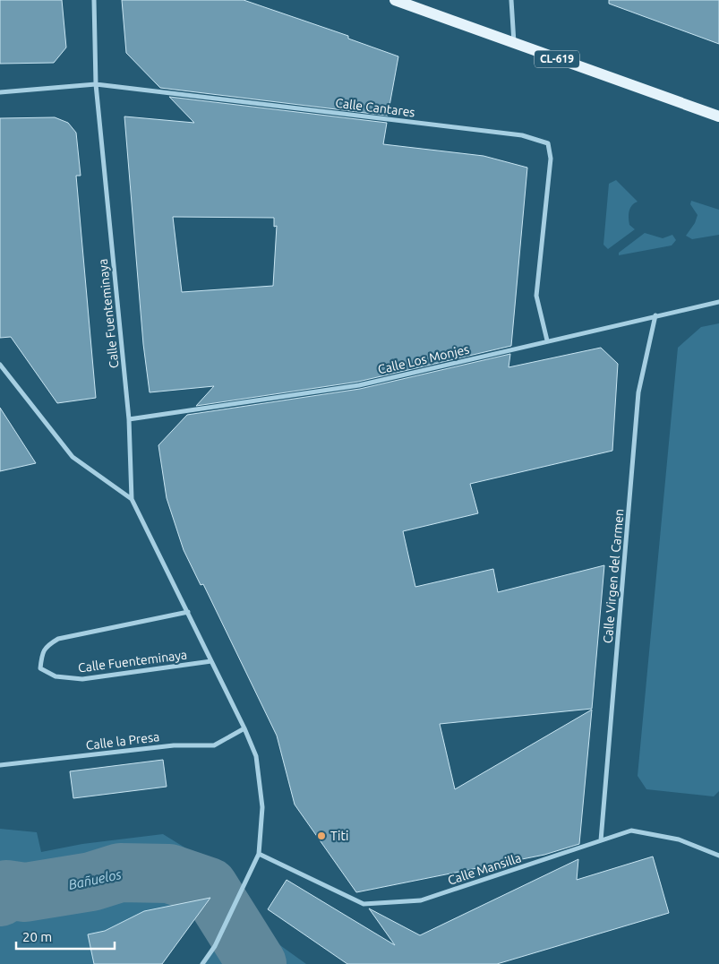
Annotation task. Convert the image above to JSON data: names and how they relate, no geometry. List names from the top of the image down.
{
  "streets": {
    "main road": ["CL-619"],
    "street": [
      "Calle Cantares",
      "Calle Fuenteminaya",
      "Calle Los Monjes",
      "Calle Virgen del Carmen",
      "Calle la Presa",
      "Calle Mansilla"
    ]
  },
  "crossings": [
    ["Calle Cantares", "Calle Fuenteminaya"],
    ["Calle Cantares", "Calle Los Monjes"],
    ["Calle Fuenteminaya", "Calle Los Monjes"],
    ["Calle Fuenteminaya", "Calle la Presa"],
    ["Calle Fuenteminaya", "Calle Mansilla"],
    ["Calle Los Monjes", "Calle Virgen del Carmen"],
    ["Calle Virgen del Carmen", "Calle Mansilla"]
  ],
  "water": ["Bañuelos"],
  "places": ["Titi"],
  "scale_bar": "20 m"
}
